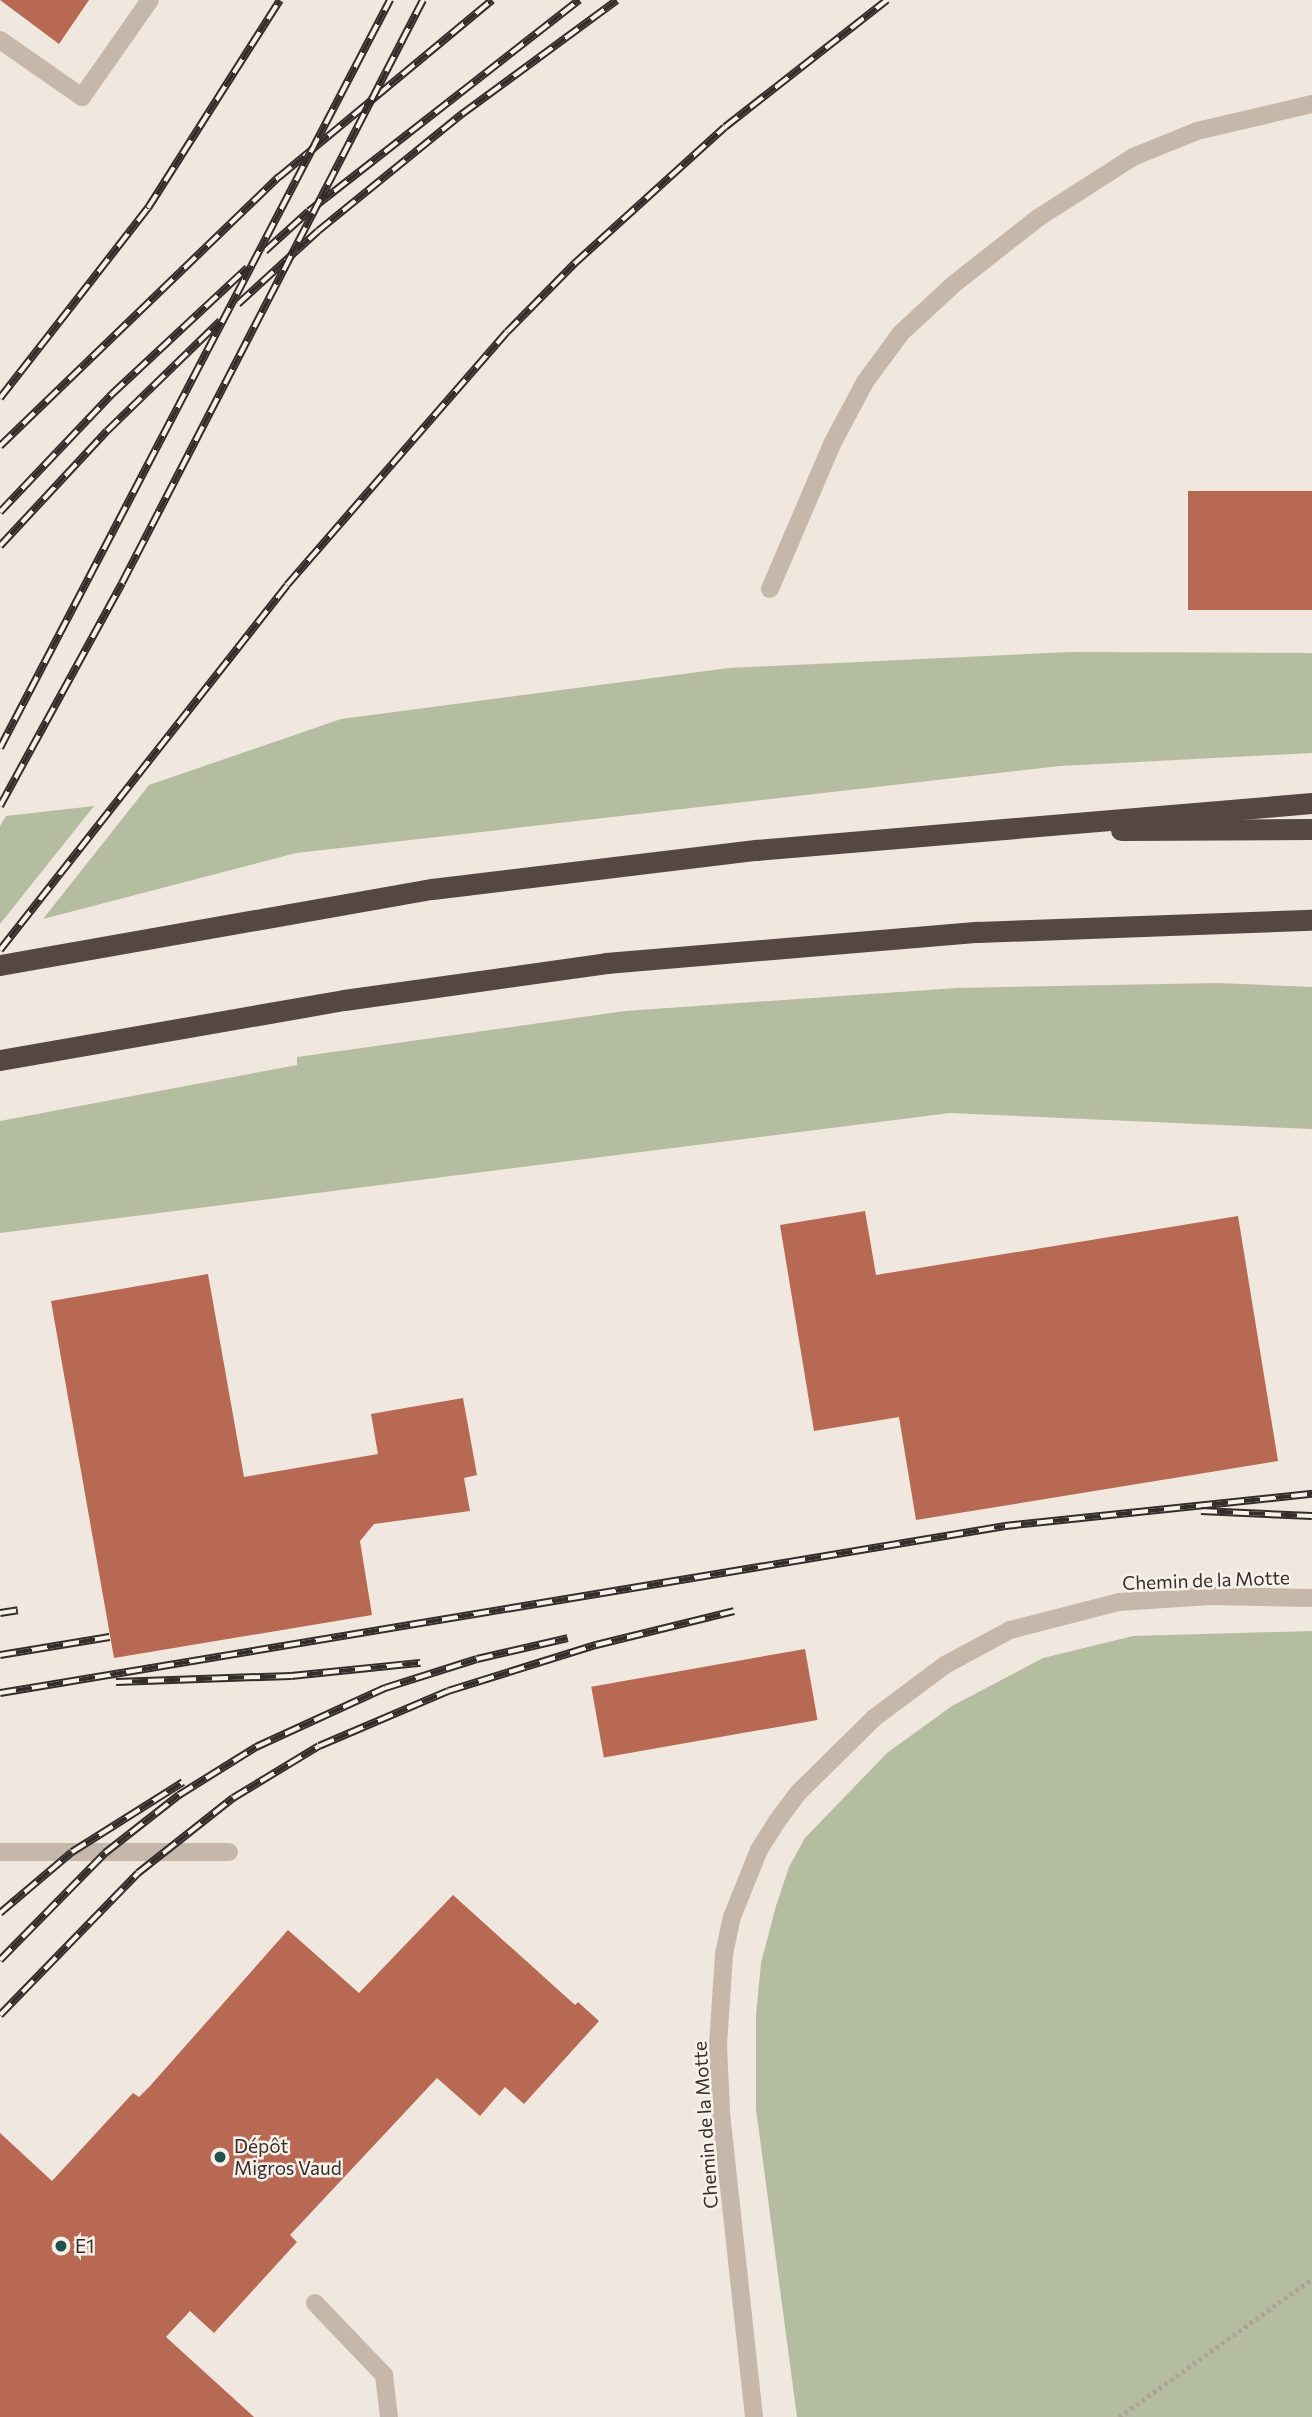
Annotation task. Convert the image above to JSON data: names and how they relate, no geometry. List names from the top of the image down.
{
  "streets": {
    "street": ["Chemin de la Motte"]
  },
  "places": ["Dépôt Migros Vaud", "E1"]
}
